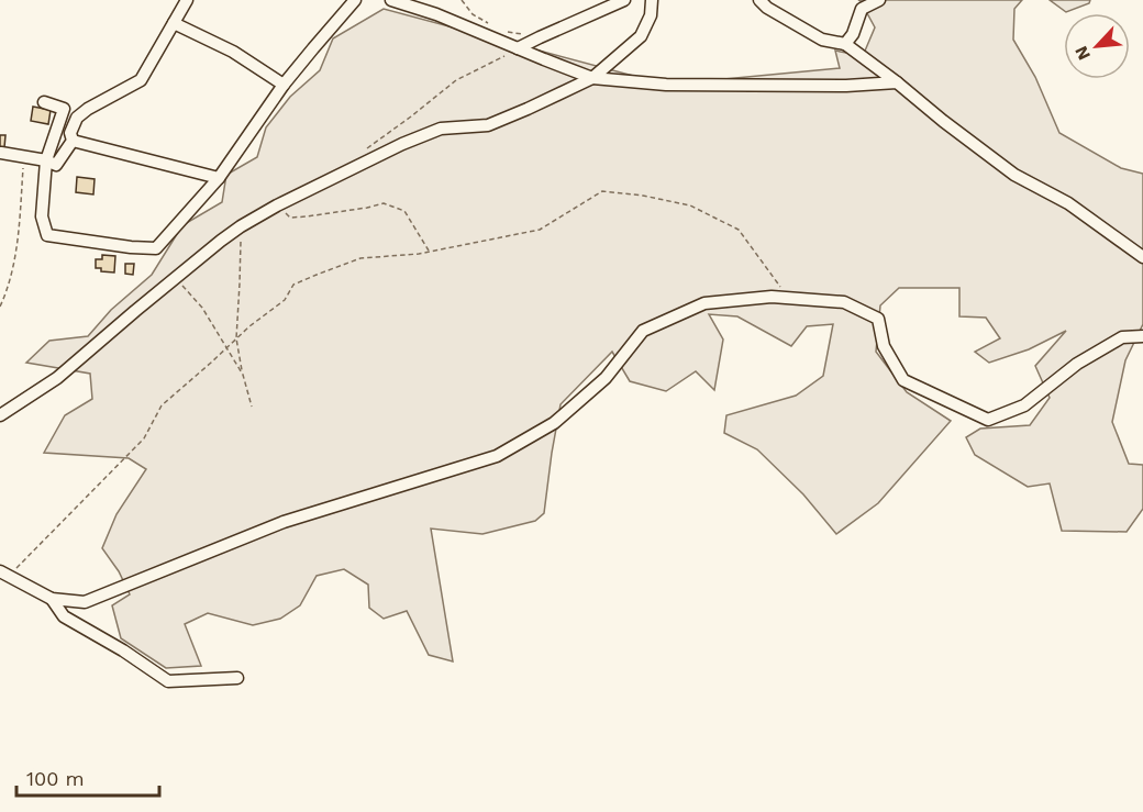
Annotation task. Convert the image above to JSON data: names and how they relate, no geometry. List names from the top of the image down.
{
  "scale_bar": "100 m",
  "north": "bottom left"
}
